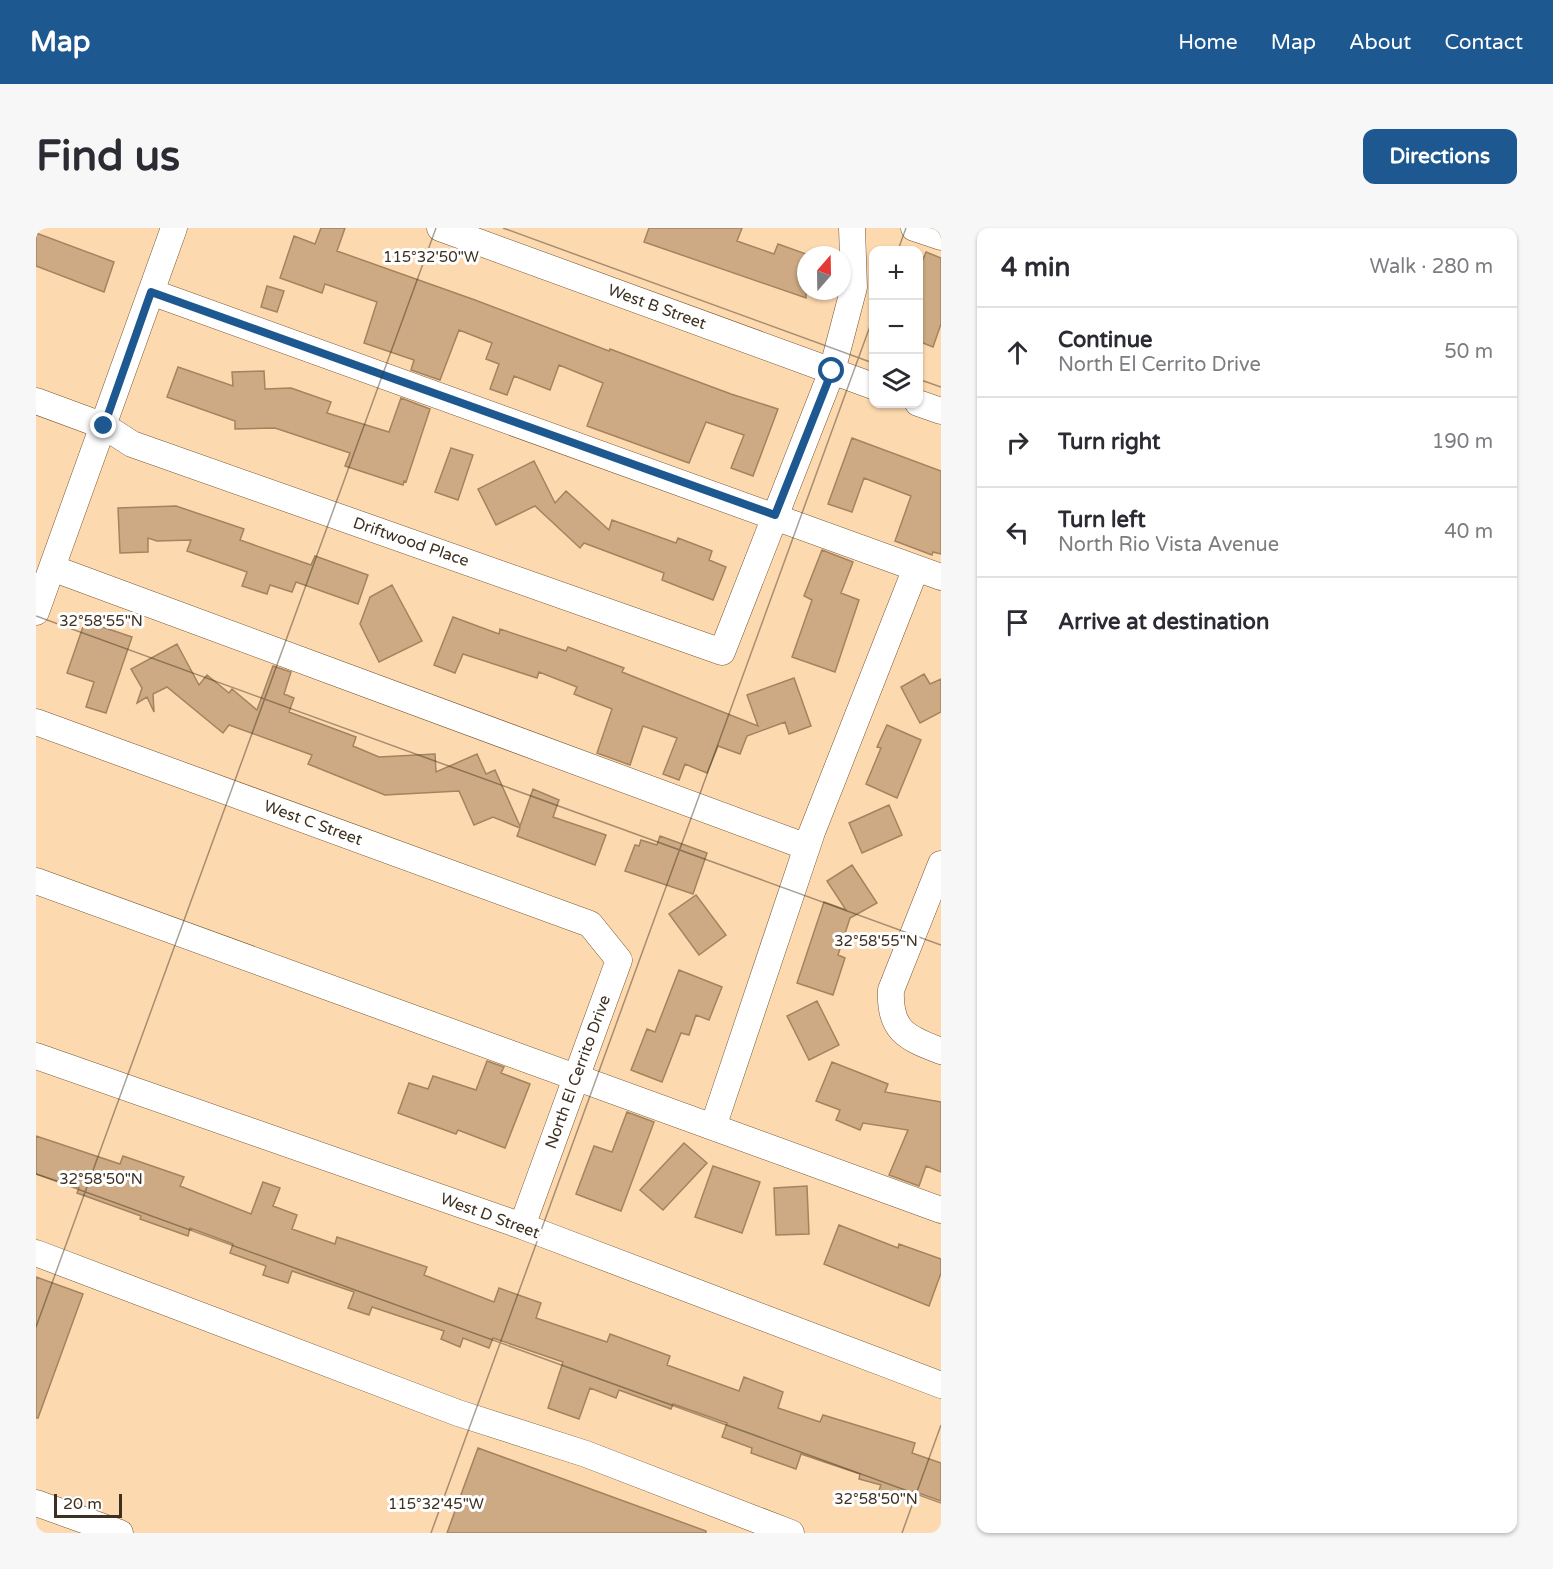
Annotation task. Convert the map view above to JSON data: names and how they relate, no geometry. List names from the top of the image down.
{
  "streets": {
    "street": [
      "West B Street",
      "Driftwood Place",
      "West C Street",
      "North El Cerrito Drive",
      "West D Street"
    ]
  },
  "crossings": [
    ["West C Street", "North El Cerrito Drive"],
    ["North El Cerrito Drive", "West D Street"]
  ],
  "scale_bar": "20 m",
  "north": "top",
  "page": {
    "header": "Map",
    "nav": [
      "Home",
      "Map",
      "About",
      "Contact"
    ],
    "buttons": "Directions",
    "title": "Find us",
    "heading": ["4 min", "Walk · 280 m"],
    "map_buttons": ["+", "−"],
    "list": [
      ["Continue", "North El Cerrito Drive", "50 m"],
      ["Turn right", "190 m"],
      ["Turn left", "North Rio Vista Avenue", "40 m"],
      "Arrive at destination"
    ],
    "scale": "20 m"
  },
  "coordinates": [
    "115°32'50\"W",
    "32°58'55\"N",
    "32°58'50\"N",
    "115°32'45\"W"
  ]
}
